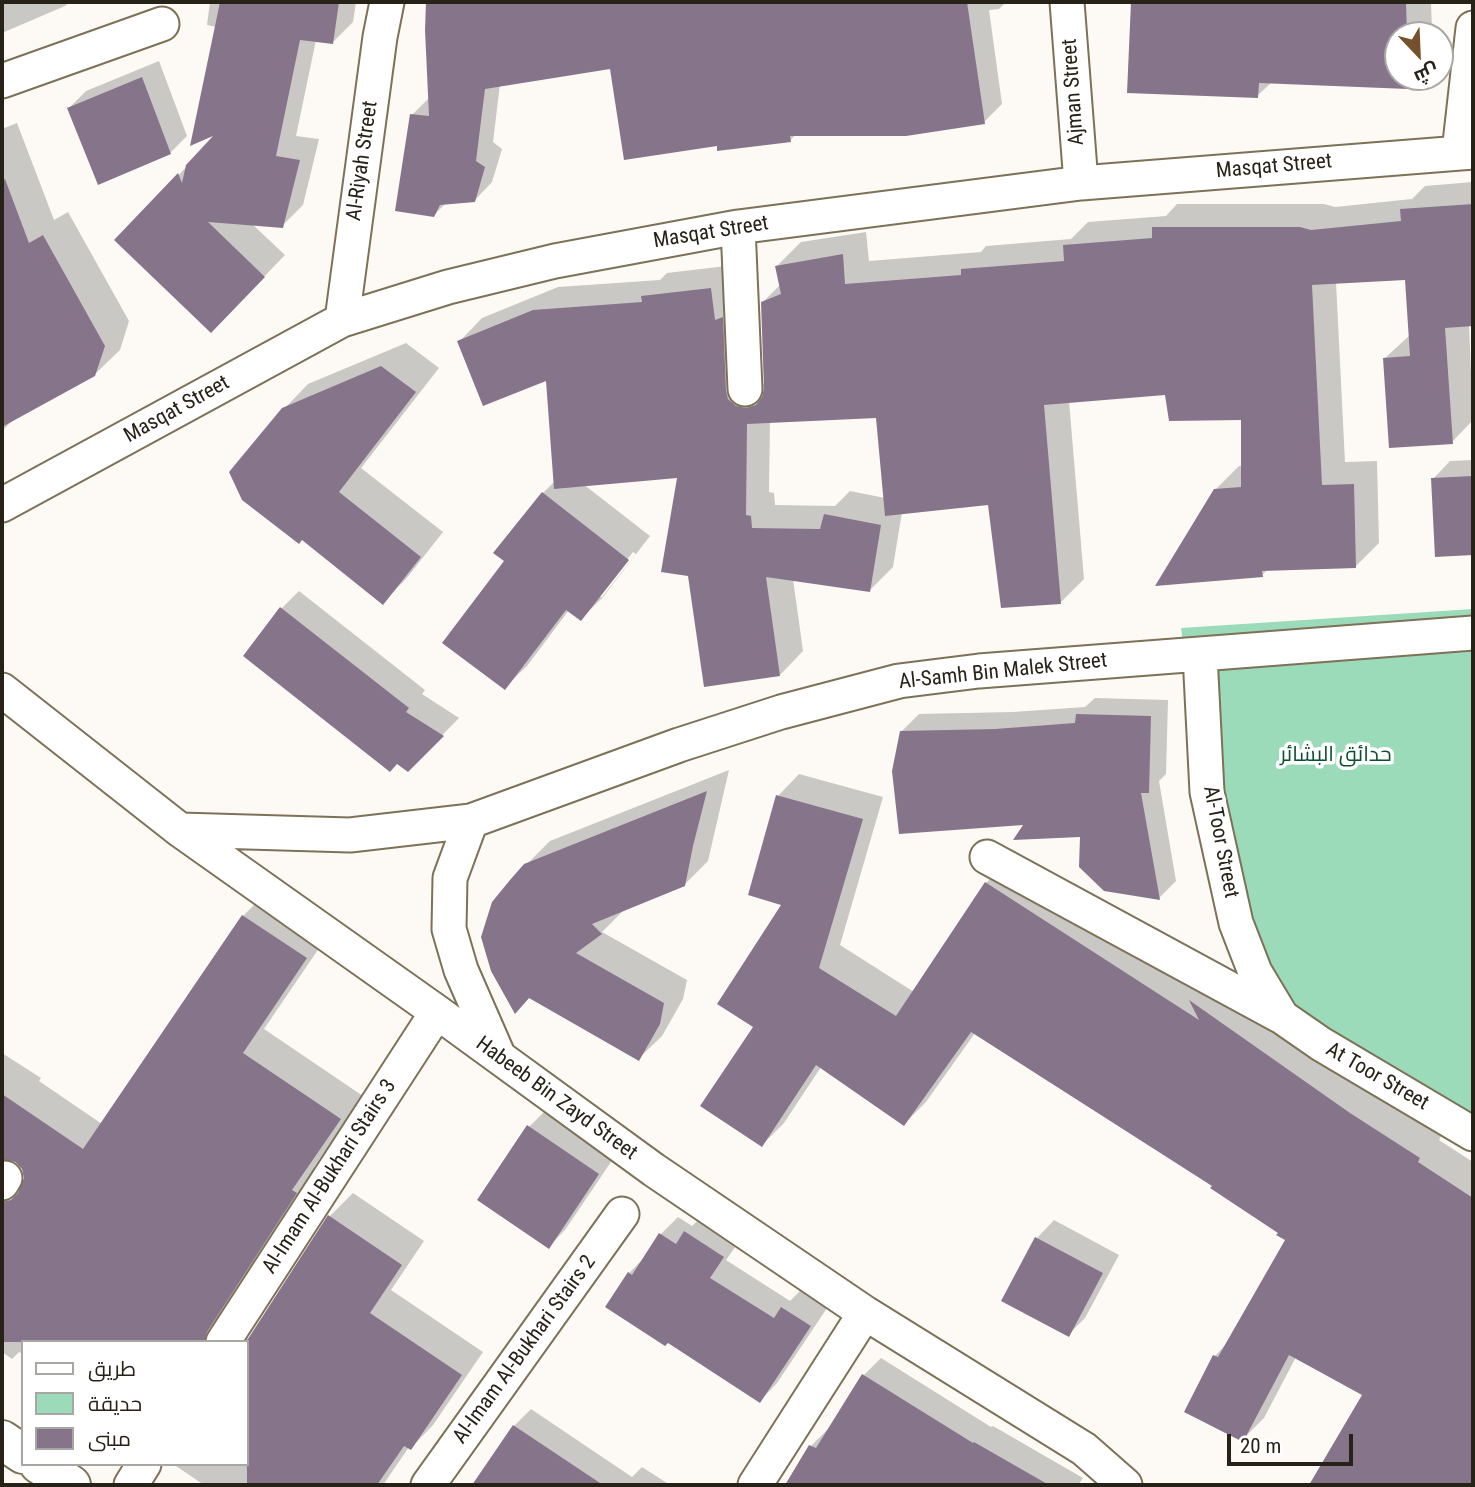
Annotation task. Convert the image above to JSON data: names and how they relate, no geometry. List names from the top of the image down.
{
  "streets": {
    "street": [
      "Ajman Street",
      "Al-Riyah Street",
      "Masqat Street",
      "Al-Samh Bin Malek Street",
      "Al-Toor Street",
      "At Toor Street",
      "Habeeb Bin Zayd Street",
      "Al-Imam Al-Bukhari Stairs 3",
      "Al-Imam Al-Bukhari Stairs 2"
    ]
  },
  "crossings": [
    ["Ajman Street", "Masqat Street"],
    ["Al-Riyah Street", "Masqat Street"],
    ["Al-Samh Bin Malek Street", "Al-Toor Street"],
    ["Al-Samh Bin Malek Street", "Habeeb Bin Zayd Street"],
    ["Al-Toor Street", "At Toor Street"],
    ["Habeeb Bin Zayd Street", "Al-Imam Al-Bukhari Stairs 3"]
  ],
  "parks": ["حدائق البشائر"],
  "legend": ["طريق", "حديقة", "مبنى"],
  "scale_bar": "20 m",
  "north": "bottom right"
}
